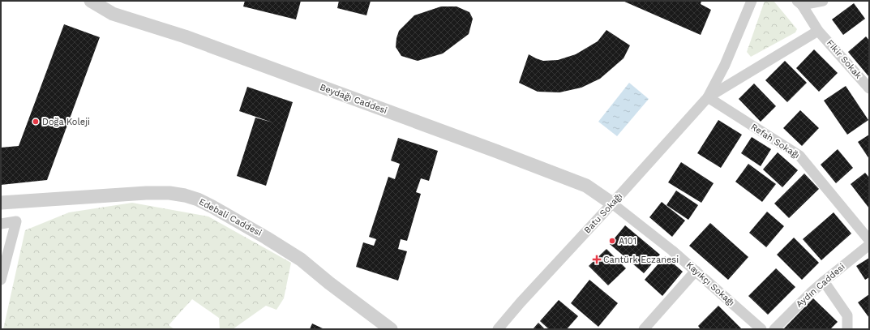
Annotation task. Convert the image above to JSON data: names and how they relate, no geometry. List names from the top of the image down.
{
  "streets": {
    "street": [
      "Fikir Sokak",
      "Beydağı Caddesi",
      "Refah Sokağı",
      "Batu Sokağı",
      "Edebali Caddesi",
      "Kayıkçı Sokağı",
      "Aydın Caddesi"
    ]
  },
  "crossings": [
    ["Fikir Sokak", "Batu Sokağı"],
    ["Beydağı Caddesi", "Batu Sokağı"],
    ["Beydağı Caddesi", "Kayıkçı Sokağı"],
    ["Refah Sokağı", "Batu Sokağı"],
    ["Batu Sokağı", "Kayıkçı Sokağı"]
  ],
  "places": {
    "other": ["Doğa Koleji", "A101"],
    "health": ["Cantürk Eczanesi"]
  }
}
